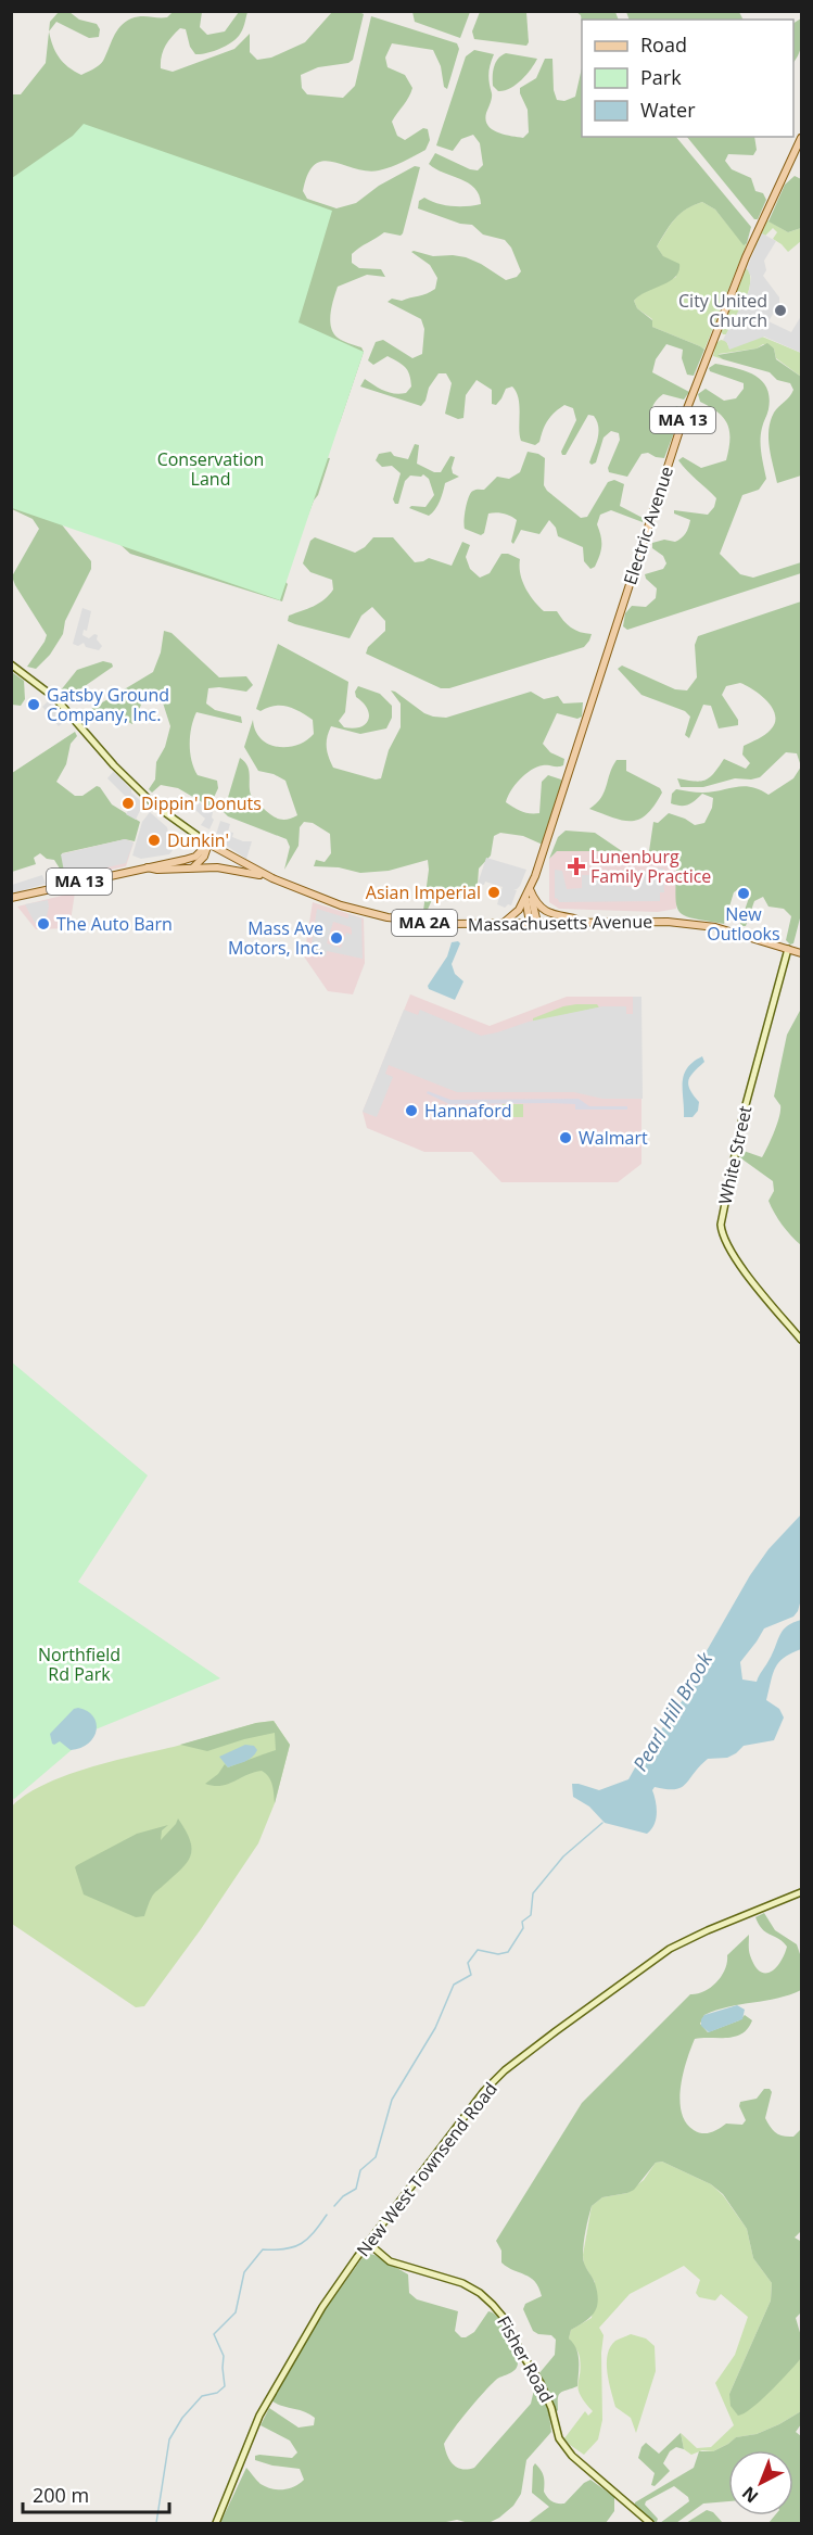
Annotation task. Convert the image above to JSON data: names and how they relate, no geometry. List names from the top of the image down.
{
  "streets": {
    "main road": [
      "MA 13",
      "Electric Avenue",
      "MA 2A",
      "Massachusetts Avenue"
    ],
    "street": ["White Street", "New West Townsend Road", "Fisher Road"]
  },
  "crossings": [
    ["MA 13", "Electric Avenue"],
    ["MA 13", "Massachusetts Avenue"],
    ["Massachusetts Avenue", "White Street"],
    ["New West Townsend Road", "Fisher Road"]
  ],
  "water": ["Pearl Hill Brook"],
  "parks": ["Conservation Land", "Northfield Rd Park"],
  "places": {
    "other": [
      "City United Church",
      "Gatsby Ground Company, Inc.",
      "Dippin' Donuts",
      "Dunkin'",
      "Asian Imperial",
      "New Outlooks",
      "The Auto Barn",
      "Mass Ave Motors, Inc.",
      "Hannaford",
      "Walmart"
    ],
    "health": ["Lunenburg Family Practice"]
  },
  "legend": ["Road", "Park", "Water"],
  "scale_bar": "200 m",
  "north": "bottom left"
}
